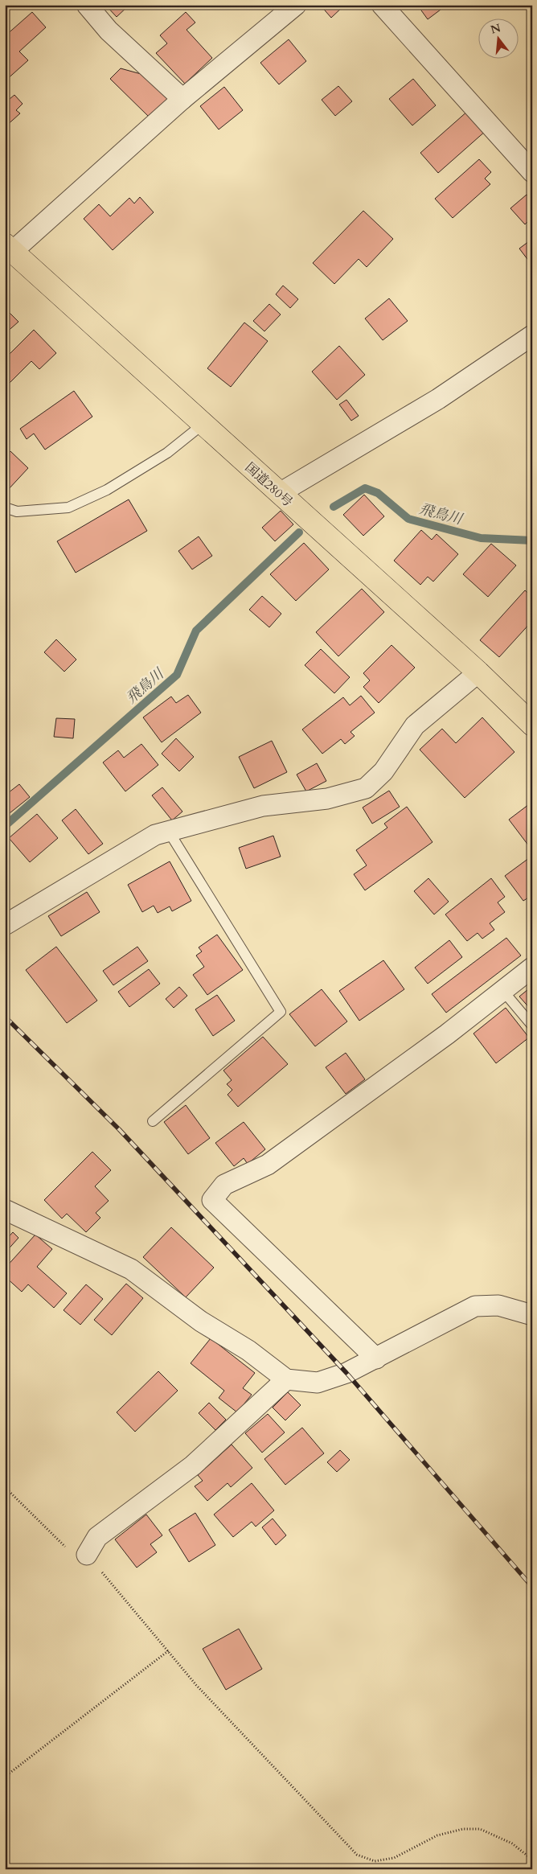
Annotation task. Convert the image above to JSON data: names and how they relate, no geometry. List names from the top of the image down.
{
  "streets": {
    "highway": ["国道280号"]
  },
  "water": ["飛鳥川"],
  "north": "top"
}
